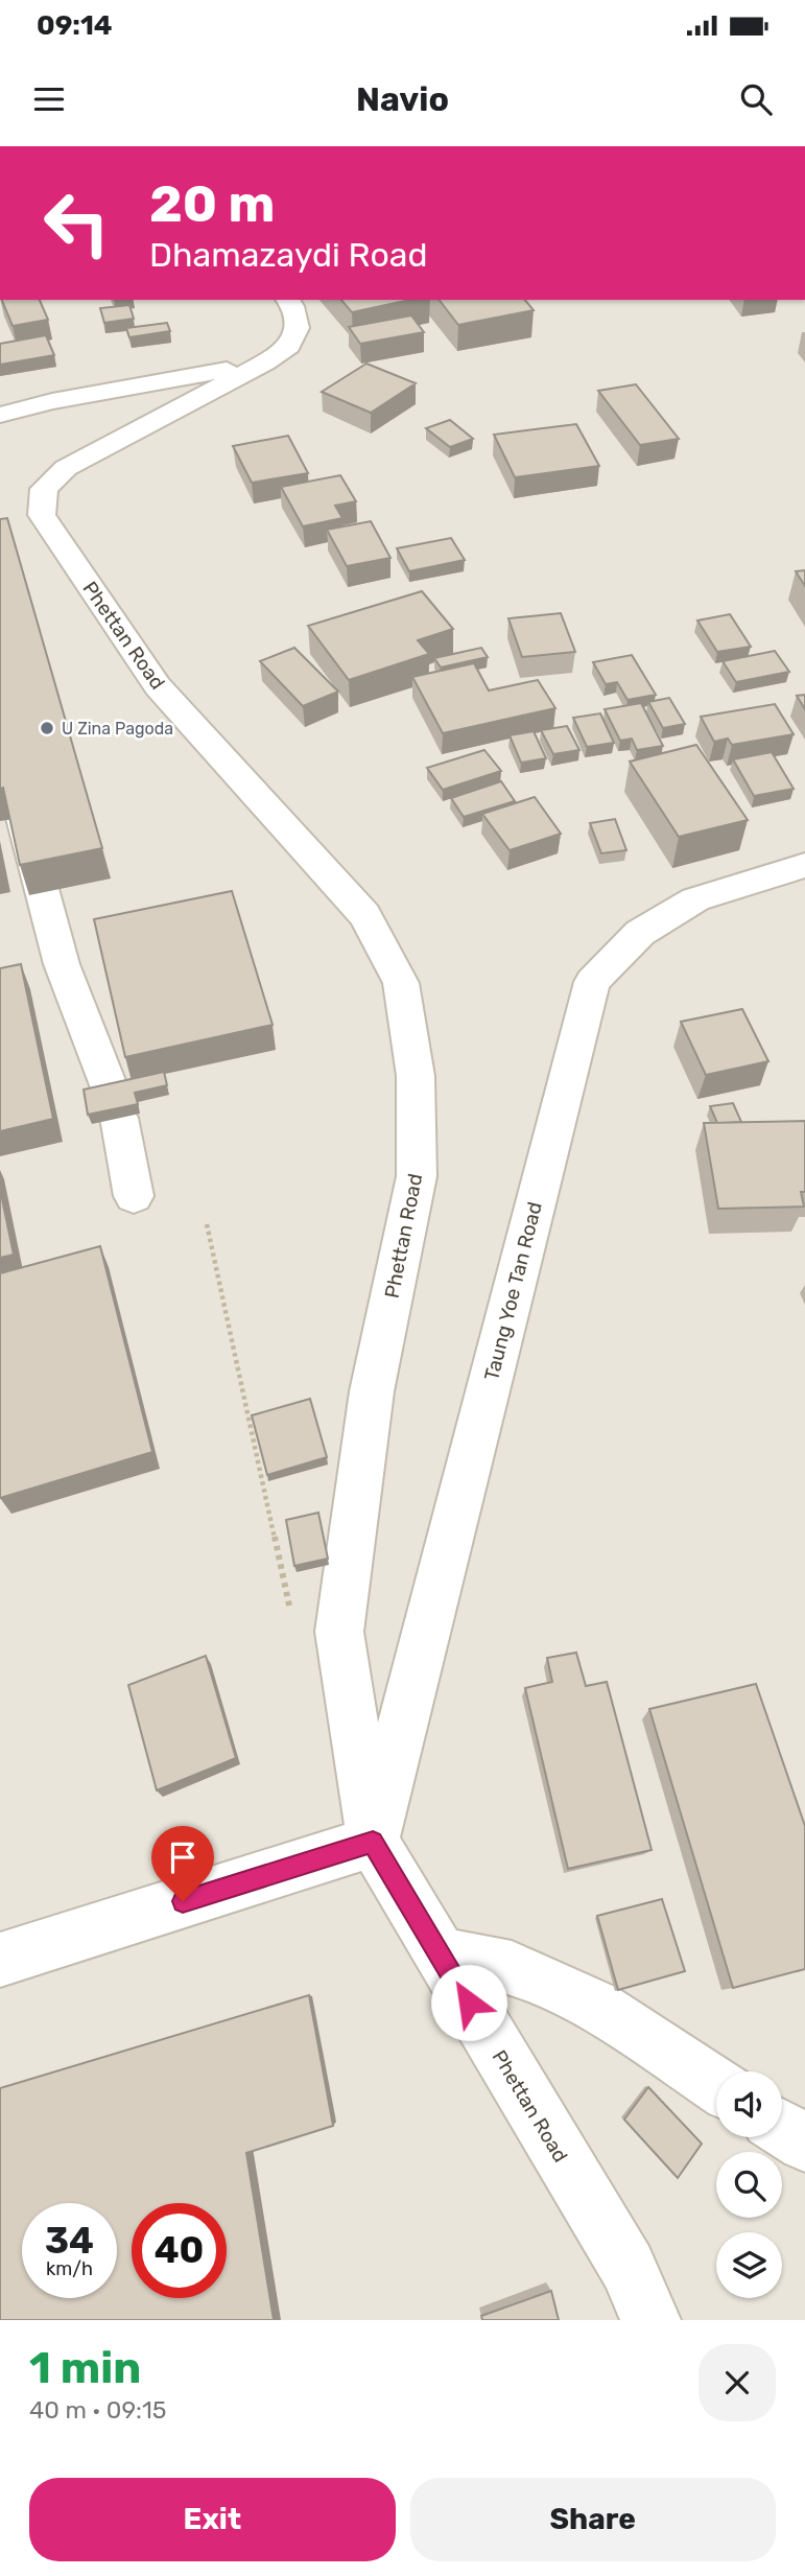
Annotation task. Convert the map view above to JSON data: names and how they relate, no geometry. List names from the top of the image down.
{
  "streets": {
    "street": ["Phettan Road", "Taung Yoe Tan Road"]
  },
  "crossings": [
    ["Phettan Road", "Taung Yoe Tan Road"]
  ],
  "places": ["U Zina Pagoda"],
  "page": {
    "status": "09:14",
    "header": "Navio",
    "turn": ["20 m", "Dhamazaydi Road"],
    "speed": "34 km/h",
    "limit": "40",
    "heading": ["1 min", "40 m · 09:15"],
    "buttons": ["Exit", "Share"]
  }
}
